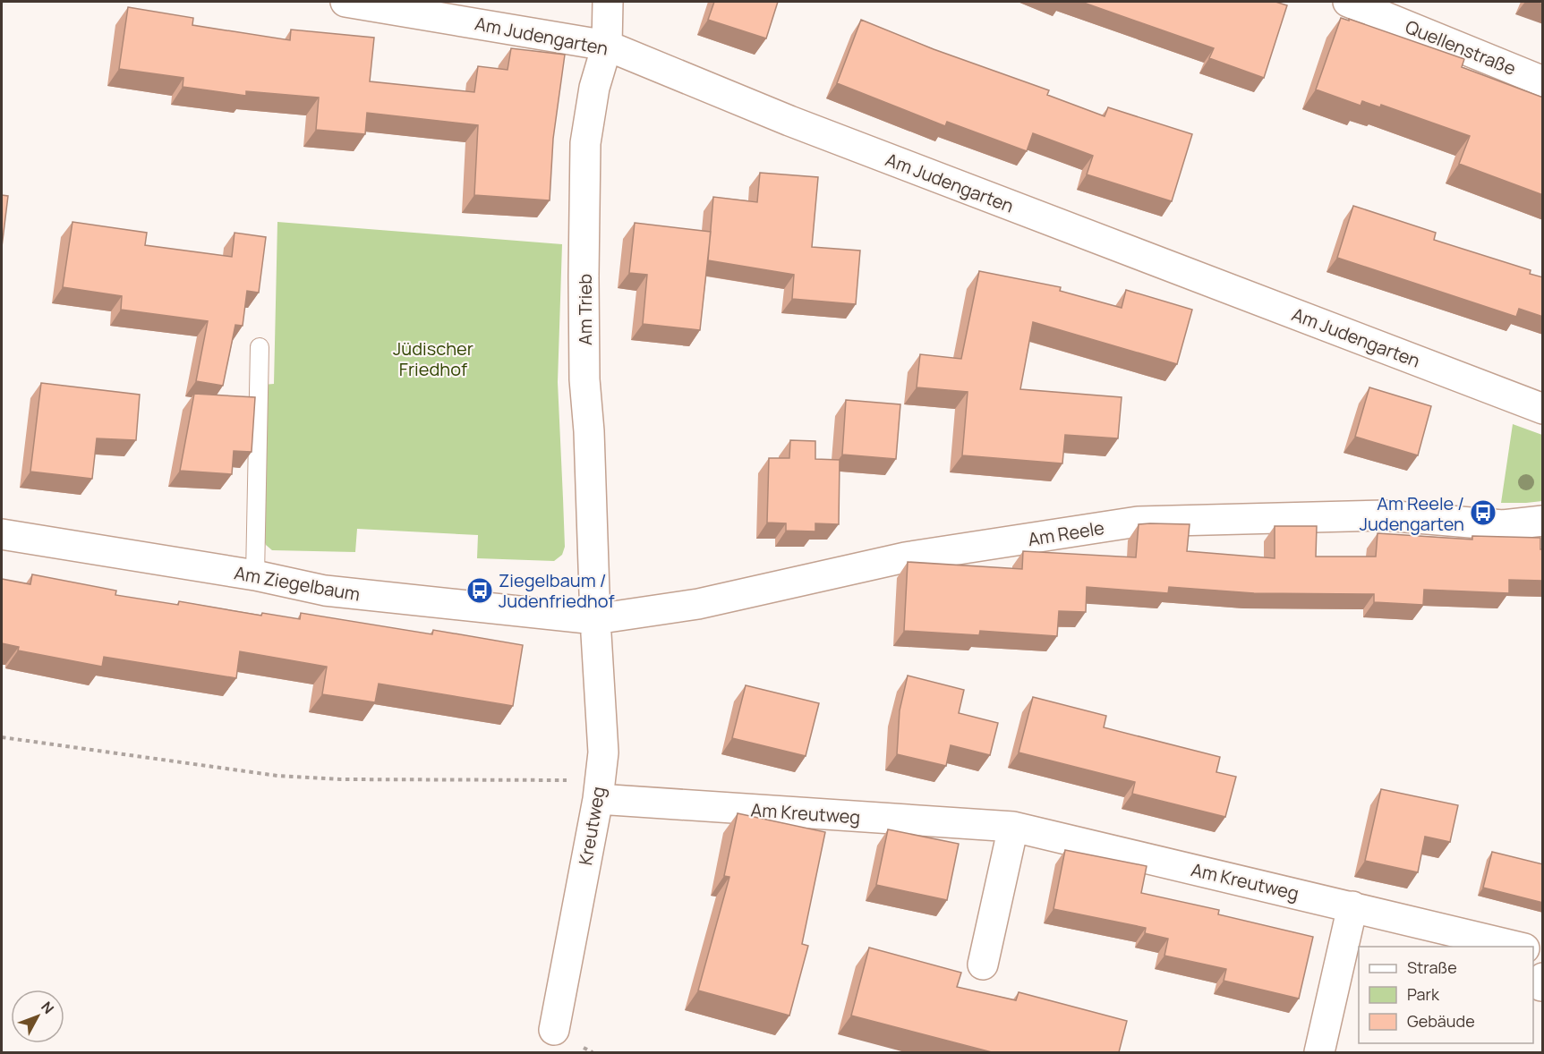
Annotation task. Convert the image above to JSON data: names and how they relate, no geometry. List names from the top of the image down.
{
  "streets": {
    "street": [
      "Am Judengarten",
      "Quellenstraße",
      "Am Trieb",
      "Am Reele",
      "Am Ziegelbaum",
      "Am Kreutweg",
      "Kreutweg"
    ]
  },
  "crossings": [
    ["Am Judengarten", "Am Trieb"],
    ["Am Trieb", "Am Reele"],
    ["Am Trieb", "Am Ziegelbaum"],
    ["Am Trieb", "Kreutweg"],
    ["Am Reele", "Am Ziegelbaum"],
    ["Am Reele", "Kreutweg"],
    ["Am Ziegelbaum", "Kreutweg"],
    ["Am Kreutweg", "Kreutweg"]
  ],
  "parks": ["Jüdischer Friedhof"],
  "places": {
    "bus stop": ["Am Reele / Judengarten", "Ziegelbaum / Judenfriedhof"]
  },
  "legend": ["Straße", "Park", "Gebäude"],
  "north": "top right"
}
